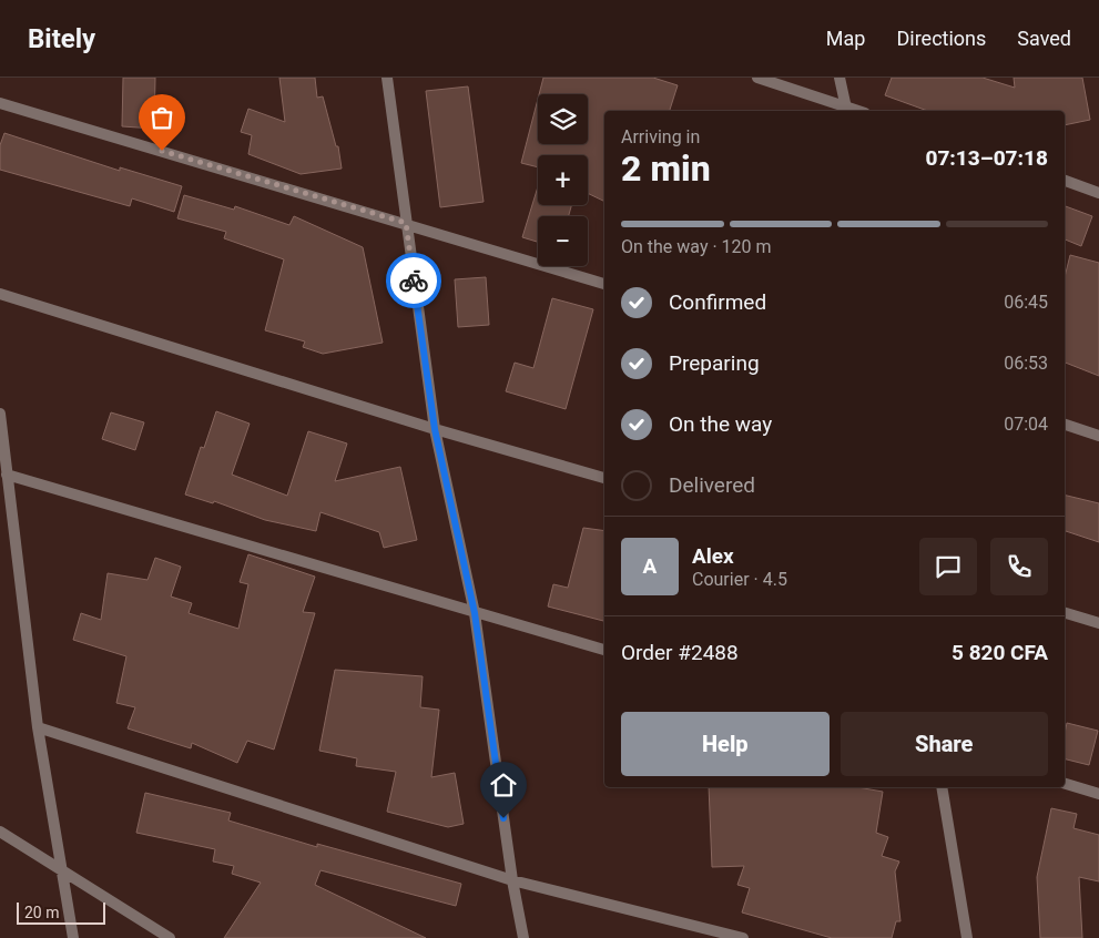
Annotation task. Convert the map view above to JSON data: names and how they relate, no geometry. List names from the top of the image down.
{
  "scale_bar": "20 m",
  "page": {
    "header": "Bitely",
    "nav": ["Map", "Directions", "Saved"],
    "map_buttons": ["+", "−"],
    "heading": ["2 min", "Arriving in", "07:13–07:18"],
    "panel": [
      "Alex",
      "Courier · 4.5",
      "Order #2488",
      "5 820 CFA"
    ],
    "bar": "On the way · 120 m",
    "list": [
      ["Confirmed", "06:45"],
      ["Preparing", "06:53"],
      ["On the way", "07:04"],
      "Delivered"
    ],
    "round": "A",
    "buttons": ["Help", "Share"],
    "scale": "20 m"
  }
}
